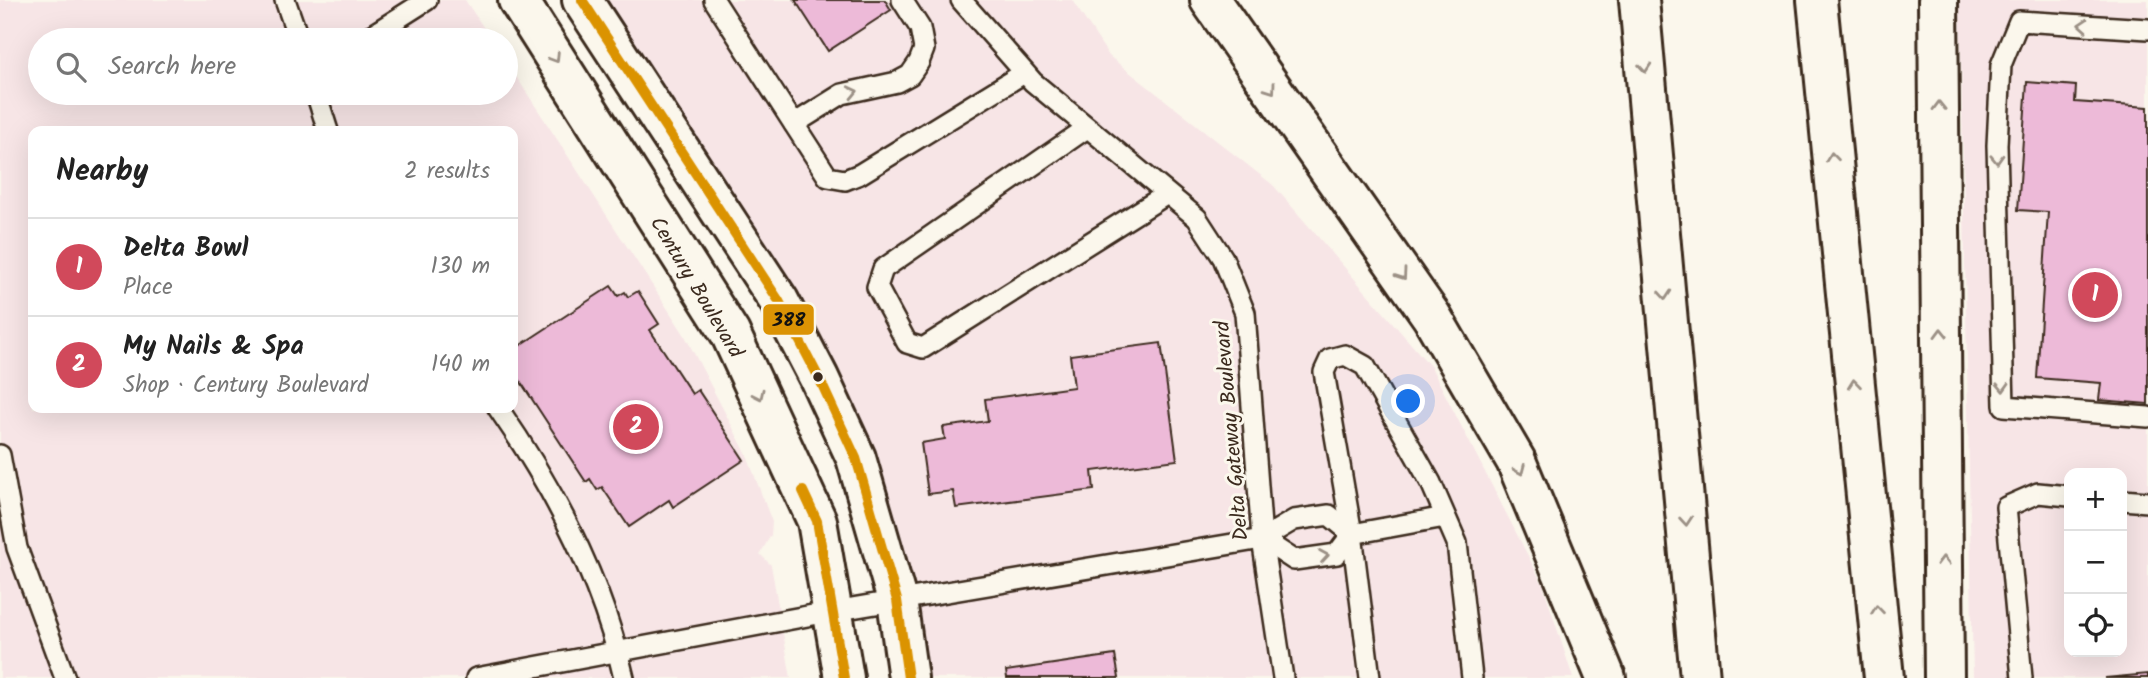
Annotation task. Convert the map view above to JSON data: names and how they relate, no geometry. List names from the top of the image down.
{
  "streets": {
    "main road": ["Century Boulevard"],
    "lane": ["Delta Gateway Boulevard"]
  },
  "lines": ["transit line 388"],
  "page": {
    "search": "Search here",
    "heading": ["Nearby", "2 results"],
    "list": [
      {
        "mark": "1",
        "name": "Delta Bowl",
        "note": "Place",
        "value": "130 m"
      },
      {
        "mark": "2",
        "name": "My Nails & Spa",
        "note": "Shop · Century Boulevard",
        "value": "140 m"
      }
    ],
    "pins": ["1", "2"],
    "map_buttons": ["+", "−"]
  }
}
